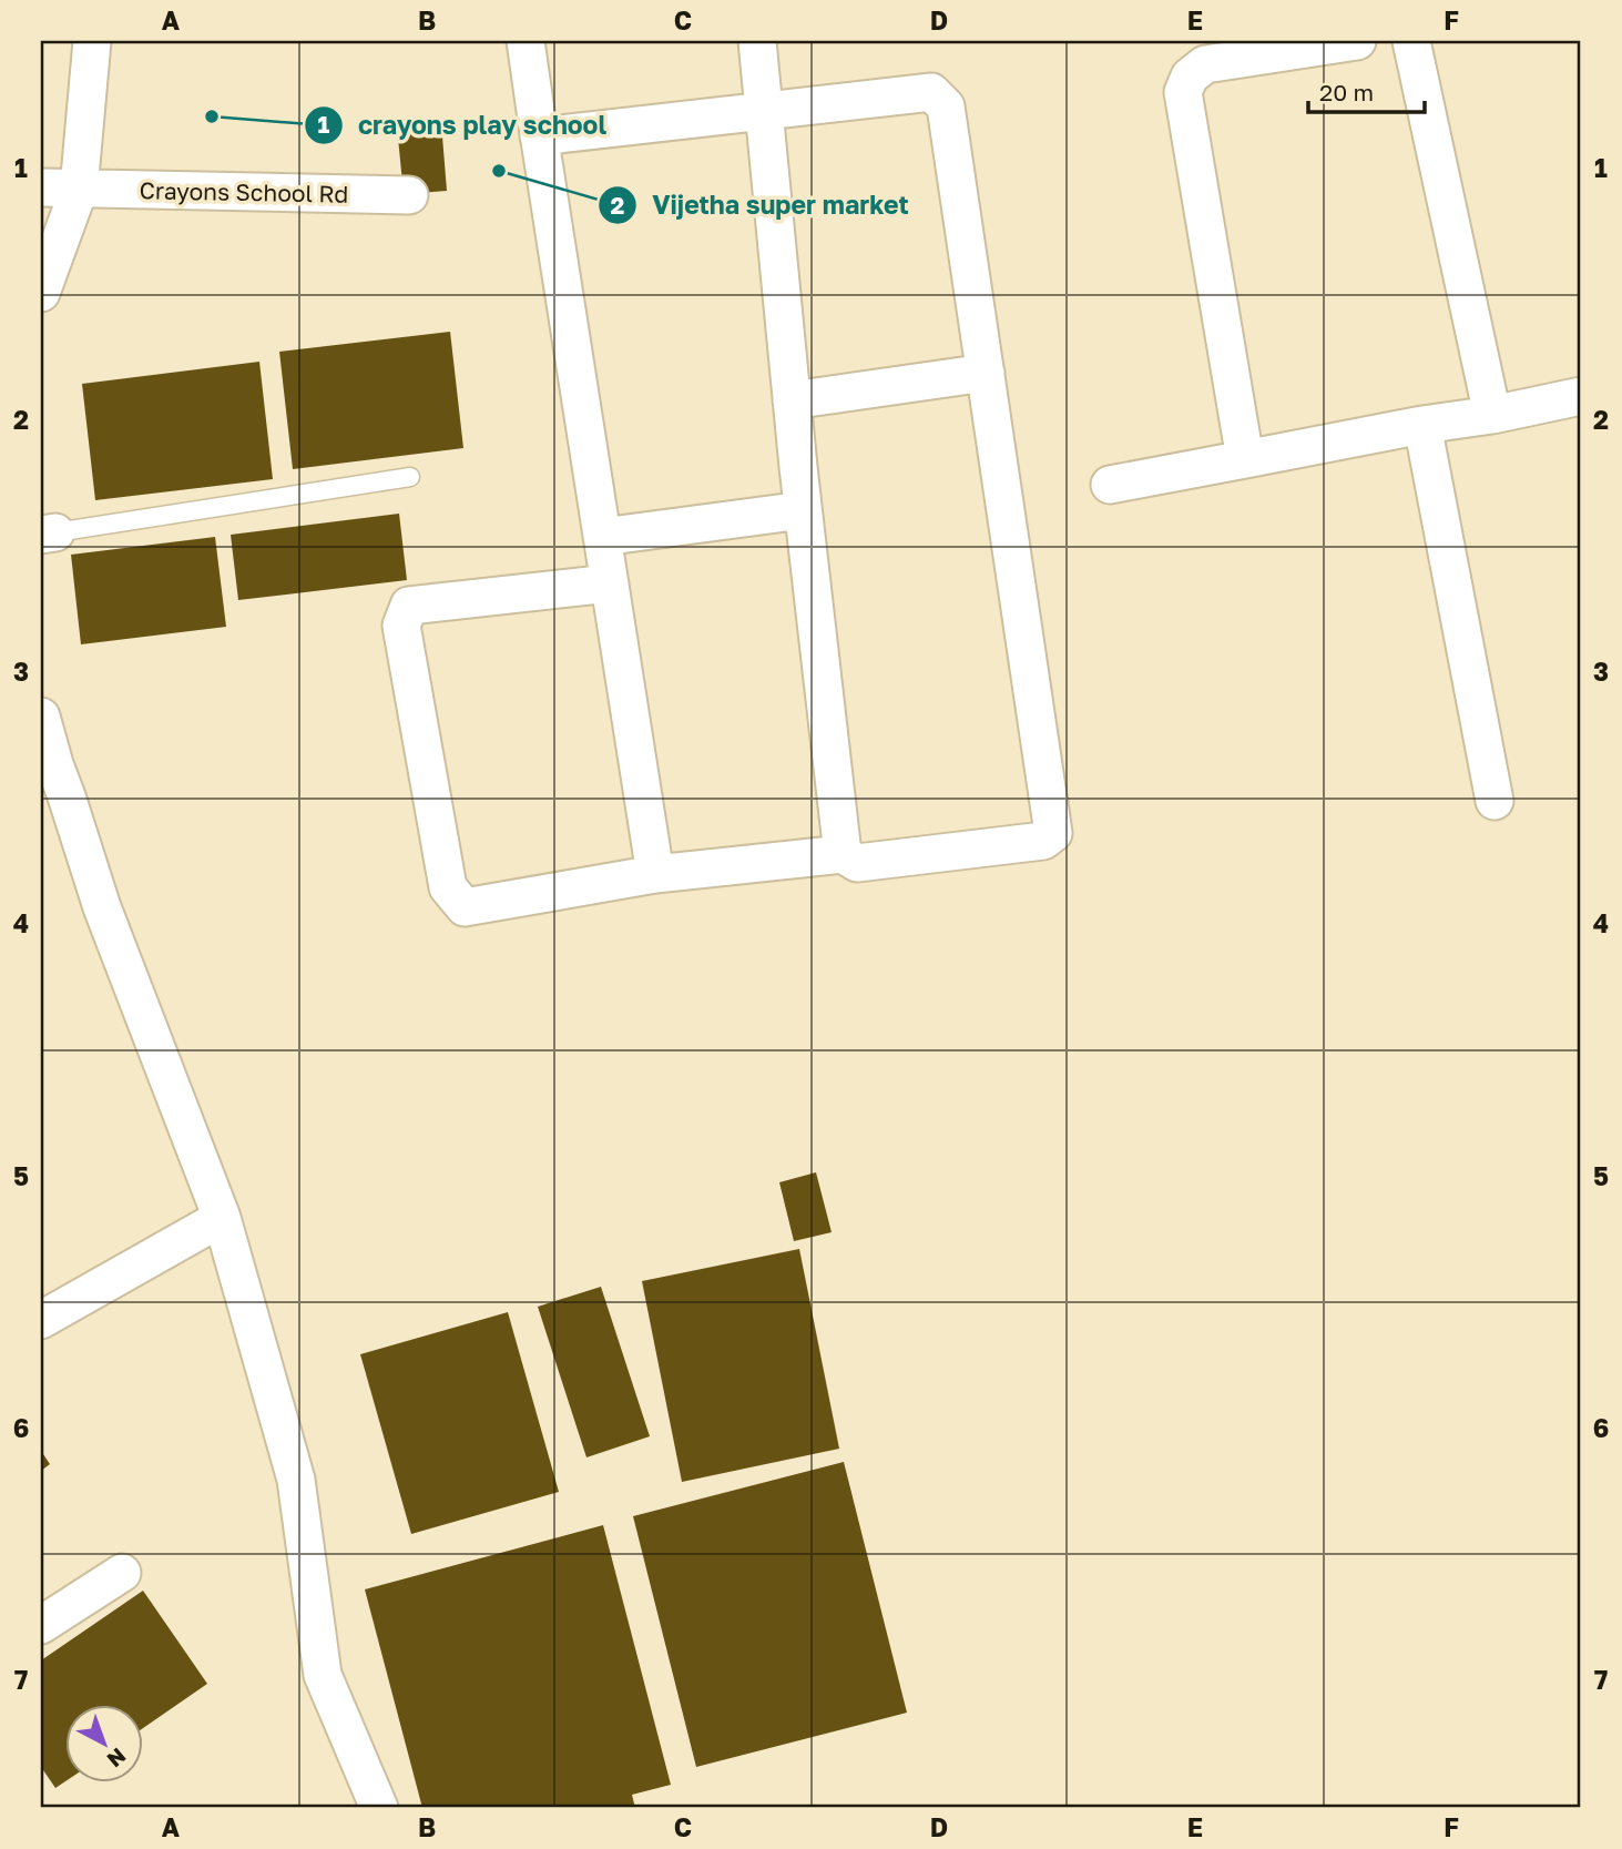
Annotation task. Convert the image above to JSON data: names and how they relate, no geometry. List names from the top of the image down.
{
  "streets": {
    "street": ["Crayons School Rd"]
  },
  "places": ["crayons play school", "Vijetha super market"],
  "scale_bar": "20 m",
  "north": "bottom right",
  "grid": {
    "columns": [
      "A",
      "B",
      "C",
      "D",
      "E",
      "F"
    ],
    "rows": [
      "1",
      "2",
      "3",
      "4",
      "5",
      "6",
      "7"
    ]
  }
}
